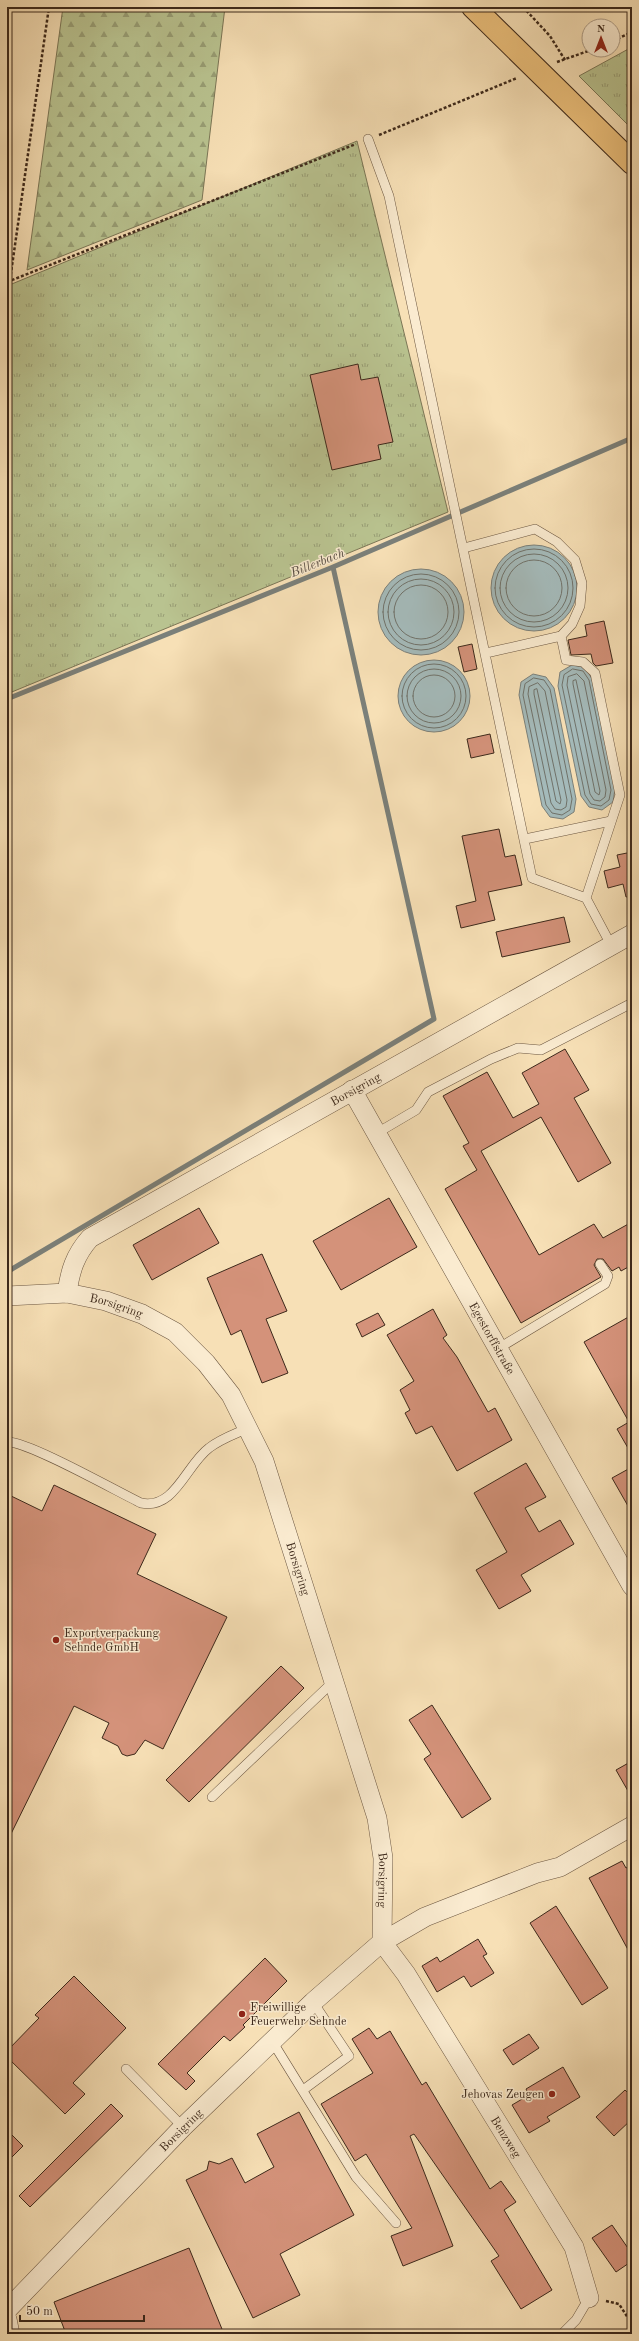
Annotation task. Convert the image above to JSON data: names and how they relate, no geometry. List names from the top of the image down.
{
  "streets": {
    "street": ["Borsigring", "Egestorffstraße", "Benzweg"]
  },
  "crossings": [
    ["Borsigring", "Egestorffstraße"],
    ["Borsigring", "Benzweg"]
  ],
  "water": ["Billerbach"],
  "places": ["Exportverpackung Sehnde GmbH", "Freiwillige Feuerwehr Sehnde", "Jehovas Zeugen"],
  "scale_bar": "50 m",
  "north": "top"
}
